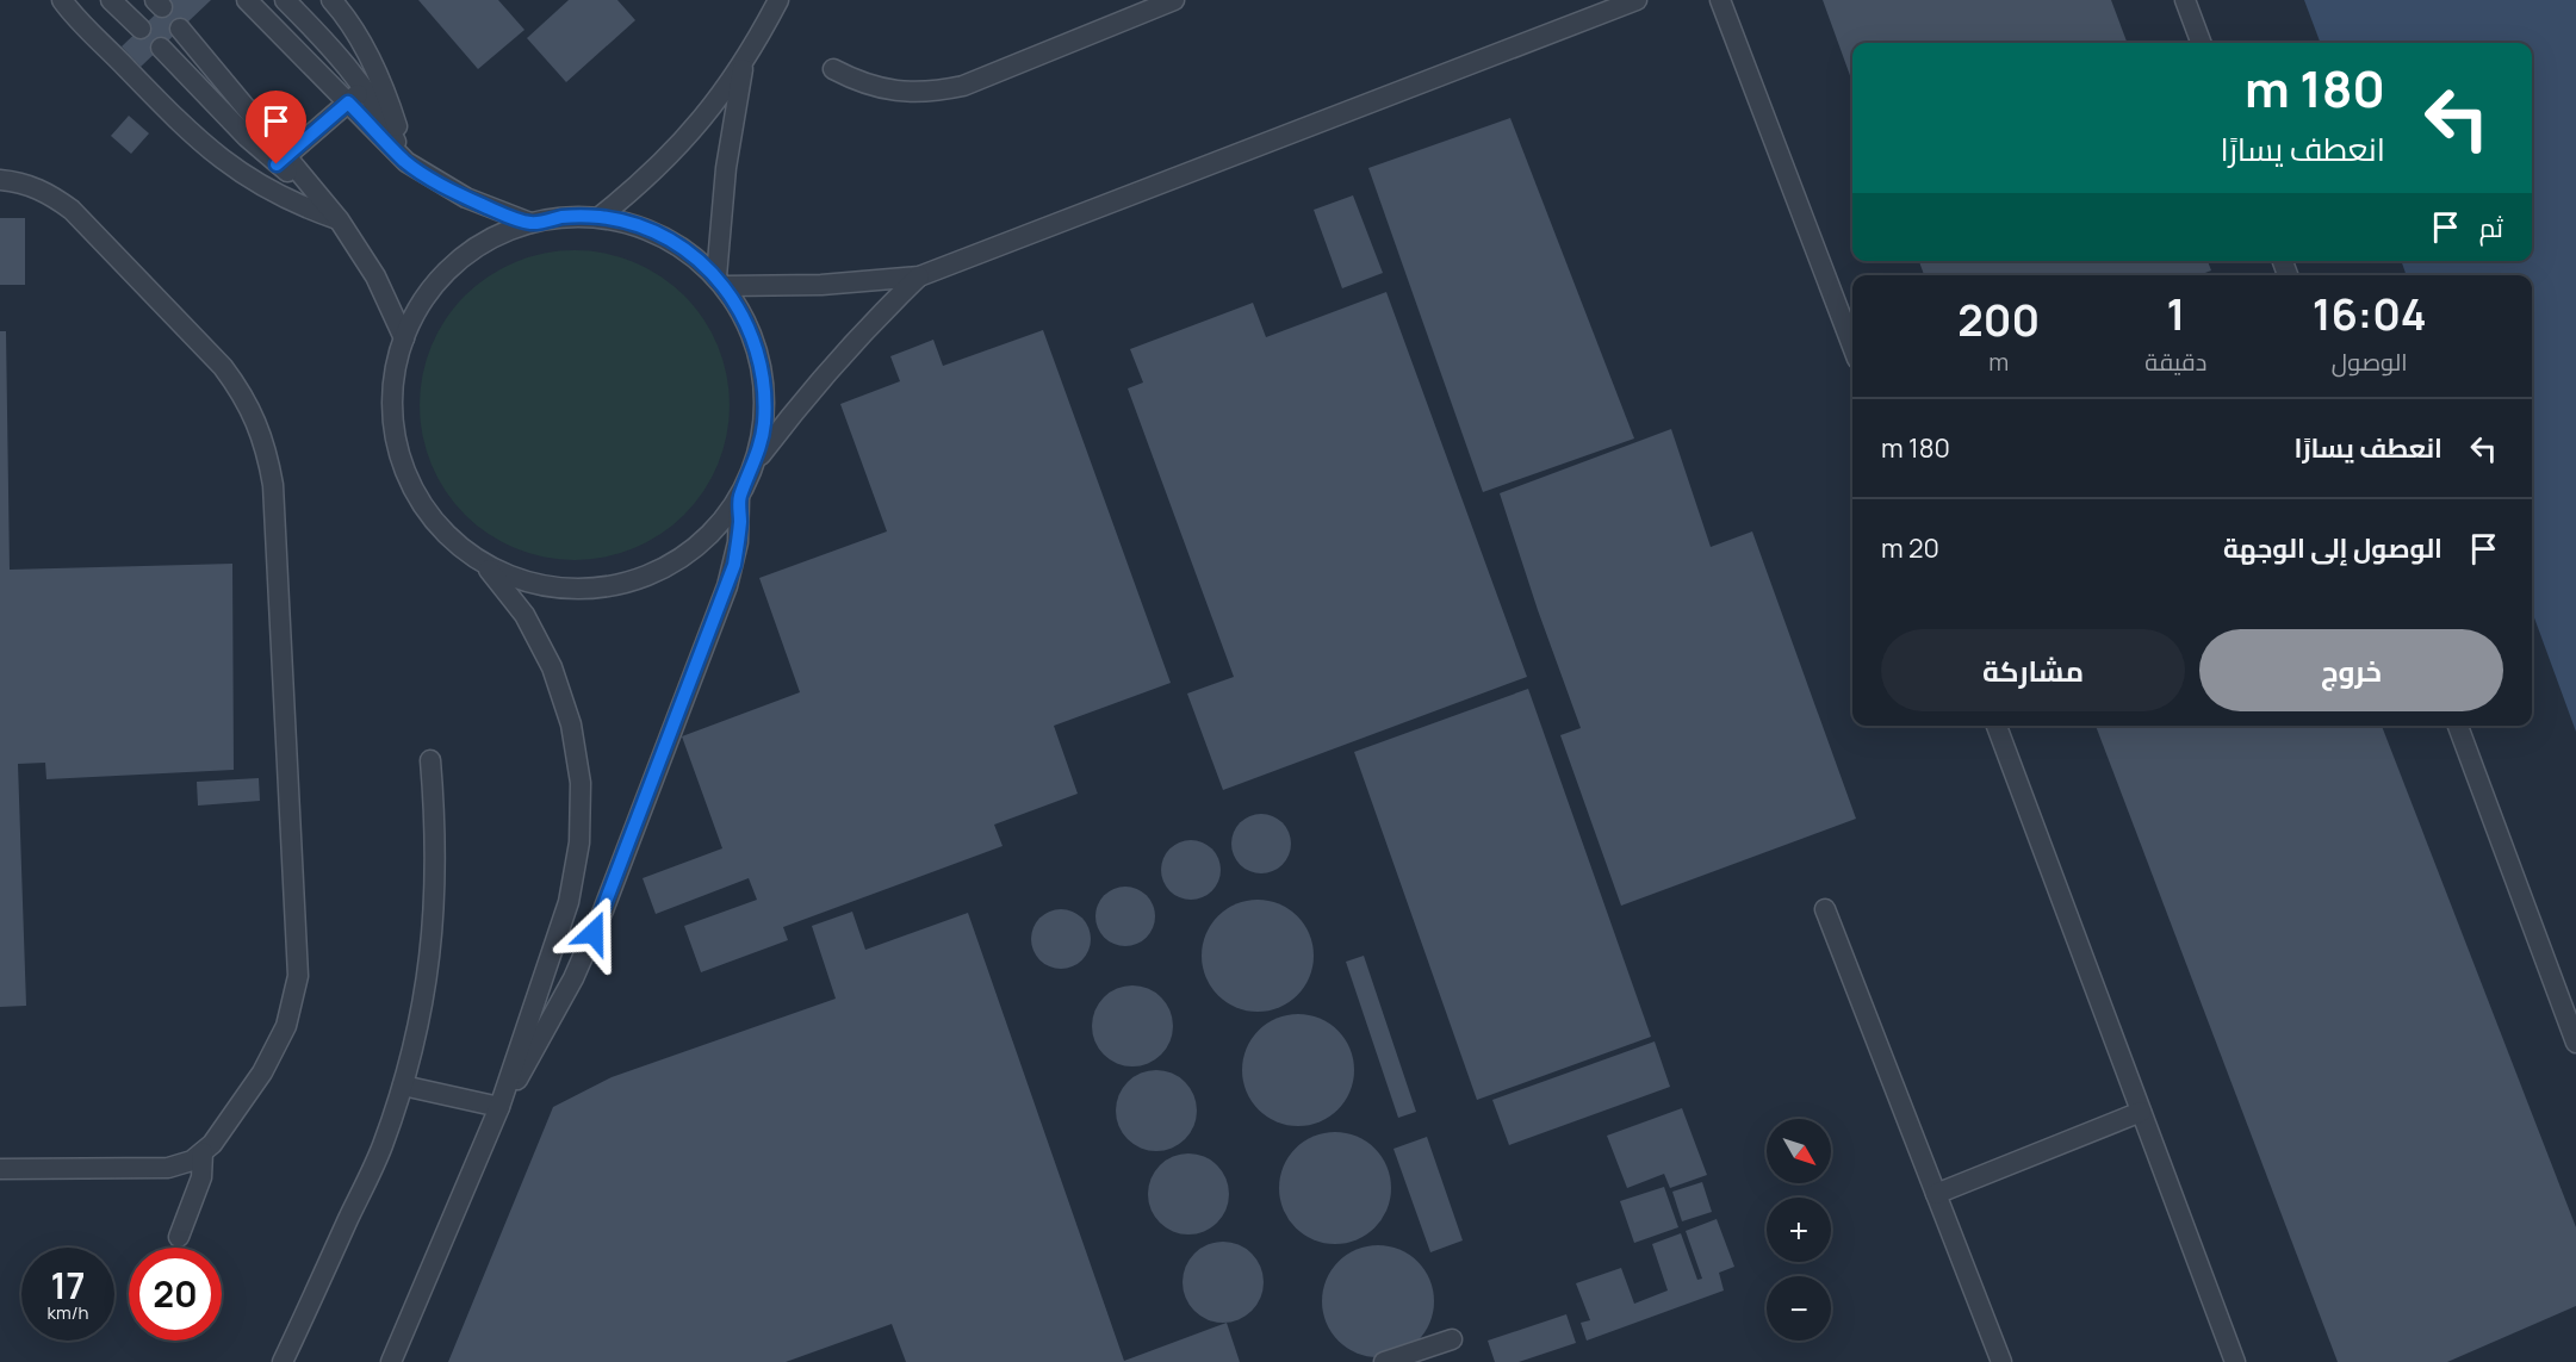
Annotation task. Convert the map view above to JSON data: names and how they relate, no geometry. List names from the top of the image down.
{
  "north": "bottom right",
  "page": {
    "turn": ["180 m", "انعطف يسارًا"],
    "then": "ثم",
    "eta": [
      "16:04",
      "الوصول",
      "1",
      "دقيقة",
      "200",
      "m"
    ],
    "list": [
      {
        "name": "انعطف يسارًا",
        "value": "180 m"
      },
      {
        "name": "الوصول إلى الوجهة",
        "value": "20 m"
      }
    ],
    "buttons": ["خروج", "مشاركة"],
    "map_buttons": ["+", "−"],
    "speed": "17 km/h",
    "limit": "20"
  }
}
